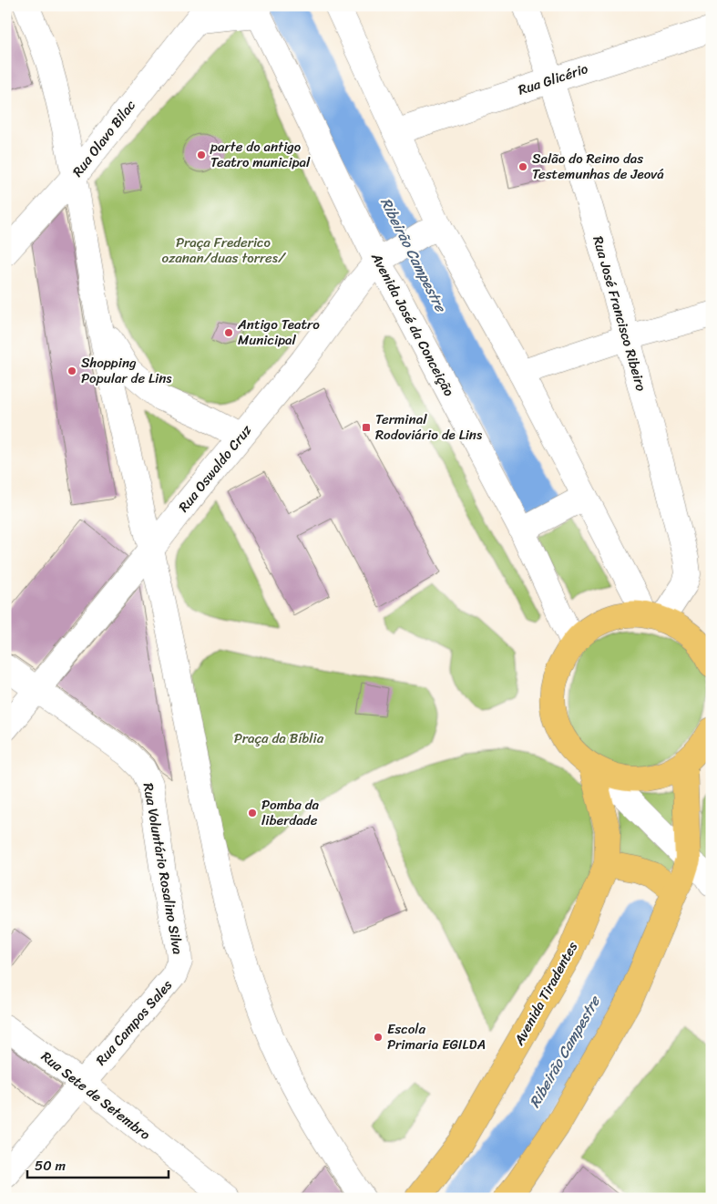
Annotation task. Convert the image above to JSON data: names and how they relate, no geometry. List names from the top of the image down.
{
  "streets": {
    "main road": ["Avenida Tiradentes"],
    "street": [
      "Rua Glicério",
      "Rua Olavo Bilac",
      "Rua José Francisco Ribeiro",
      "Avenida José da Conceição",
      "Rua Oswaldo Cruz",
      "Rua Voluntário Rosalino Silva",
      "Rua Campos Sales",
      "Rua Sete de Setembro"
    ]
  },
  "crossings": [
    ["Rua Glicério", "Rua José Francisco Ribeiro"],
    ["Rua Olavo Bilac", "Avenida José da Conceição"],
    ["Avenida José da Conceição", "Rua Oswaldo Cruz"],
    ["Rua Oswaldo Cruz", "Rua Voluntário Rosalino Silva"],
    ["Rua Voluntário Rosalino Silva", "Rua Campos Sales"],
    ["Rua Campos Sales", "Rua Sete de Setembro"]
  ],
  "water": ["Ribeirão Campestre"],
  "parks": ["Praça Frederico ozanan/duas torres/", "Praça da Bíblia"],
  "places": {
    "other": [
      "parte do antigo Teatro municipal",
      "Salão do Reino das Testemunhas de Jeová",
      "Antigo Teatro Municipal",
      "Shopping Popular de Lins",
      "Pomba da liberdade",
      "Escola Primaria EGILDA"
    ],
    "transit": ["Terminal Rodoviário de Lins"]
  },
  "scale_bar": "50 m"
}
